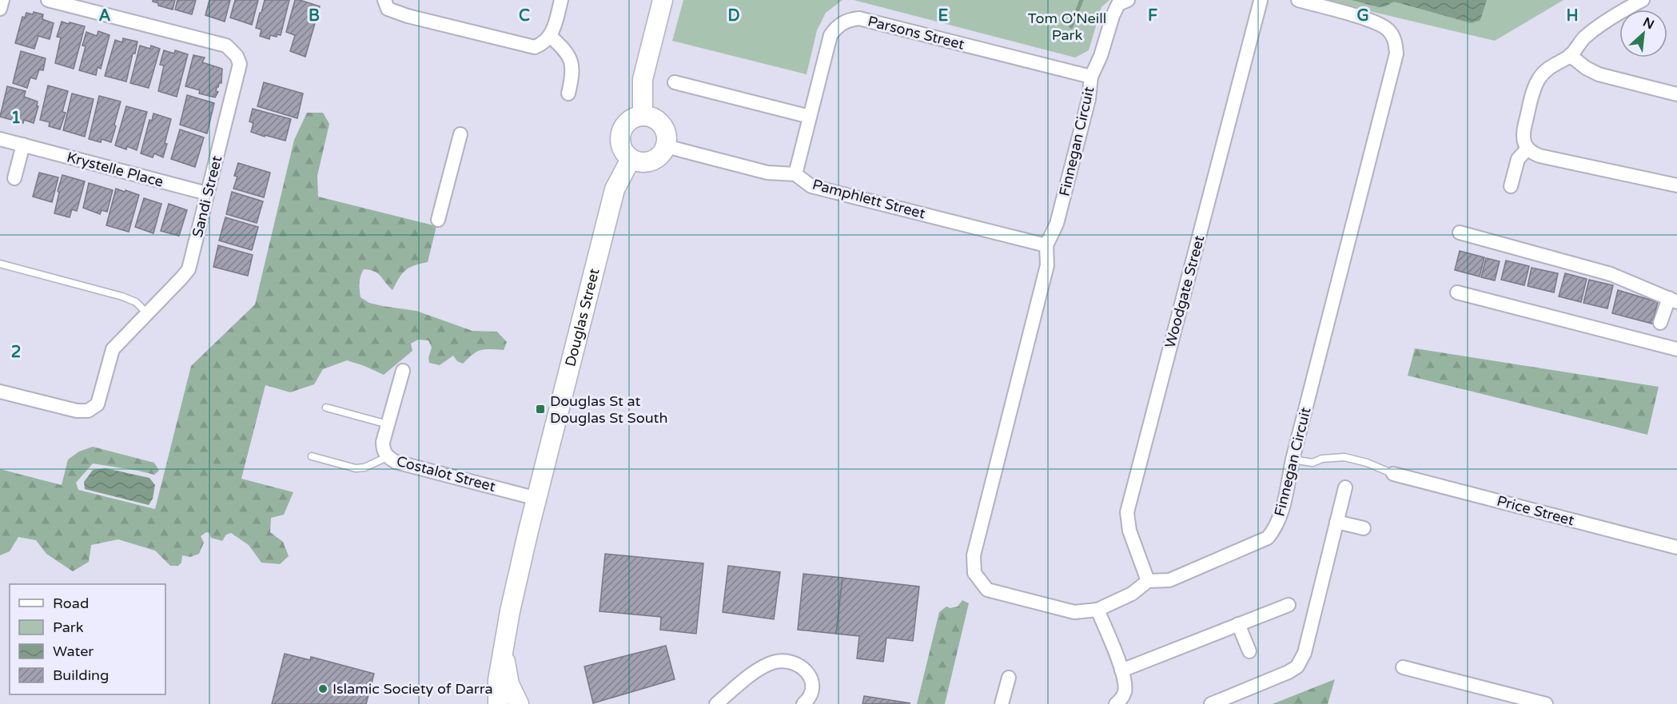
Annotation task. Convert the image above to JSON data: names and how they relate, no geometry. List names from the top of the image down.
{
  "streets": {
    "main road": ["Douglas Street"],
    "street": [
      "Parsons Street",
      "Finnegan Circuit",
      "Krystelle Place",
      "Sandi Street",
      "Pamphlett Street",
      "Woodgate Street",
      "Costalot Street",
      "Price Street"
    ]
  },
  "crossings": [
    ["Parsons Street", "Finnegan Circuit"],
    ["Parsons Street", "Pamphlett Street"],
    ["Finnegan Circuit", "Pamphlett Street"],
    ["Finnegan Circuit", "Woodgate Street"],
    ["Krystelle Place", "Sandi Street"],
    ["Pamphlett Street", "Douglas Street"],
    ["Douglas Street", "Costalot Street"]
  ],
  "parks": ["Tom O'Neill Park"],
  "places": {
    "transit": ["Douglas St at Douglas St South"],
    "other": ["Islamic Society of Darra"]
  },
  "legend": [
    "Road",
    "Park",
    "Water",
    "Building"
  ],
  "north": "top right",
  "grid": {
    "columns": [
      "A",
      "B",
      "C",
      "D",
      "E",
      "F",
      "G",
      "H"
    ],
    "rows": ["1", "2"]
  }
}
